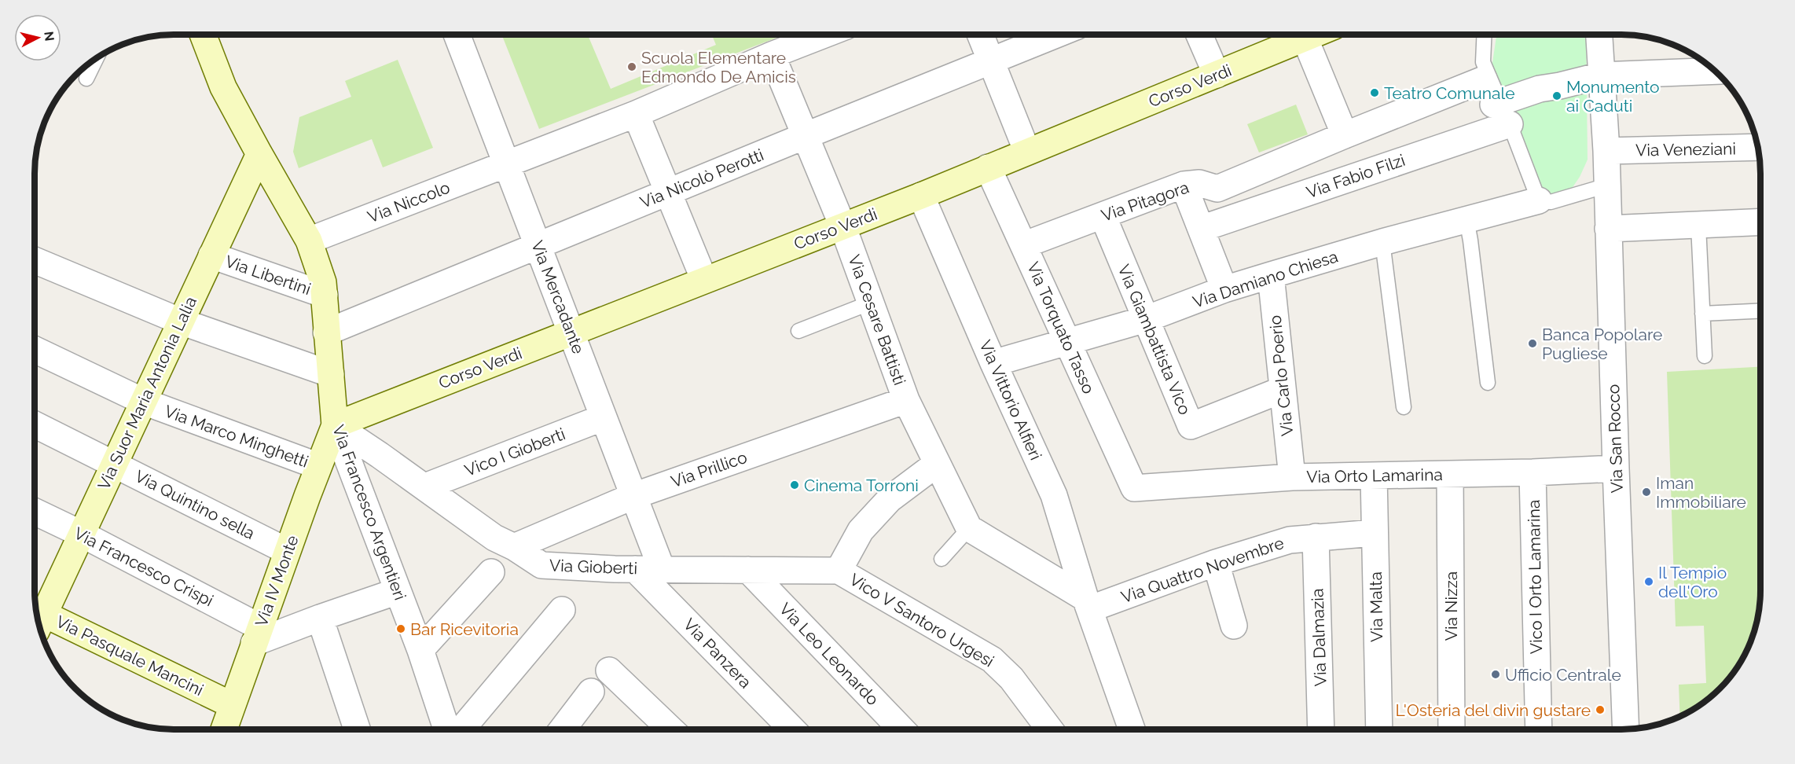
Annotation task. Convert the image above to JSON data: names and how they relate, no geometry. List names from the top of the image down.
{
  "streets": {
    "street": [
      "Corso Verdi",
      "Via Veneziani",
      "Via Fabio Filzi",
      "Via Nicolò Perotti",
      "Via Pitagora",
      "Via Niccolo",
      "Via Libertini",
      "Via Damiano Chiesa",
      "Via Mercadante",
      "Via Cesare Battisti",
      "Via Torquato Tasso",
      "Via Giambattista Vico",
      "Via Carlo Poerio",
      "Via Suor Maria Antonia Lalia",
      "Via Vittorio Alfieri",
      "Via Marco Minghetti",
      "Via San Rocco",
      "Vico I Gioberti",
      "Via Prillico",
      "Via Orto Lamarina",
      "Via Quintino sella",
      "Via Francesco Argentieri",
      "Via Francesco Crispi",
      "Via Gioberti",
      "Via Quattro Novembre",
      "Vico I Orto Lamarina",
      "Via IV Monte",
      "Via Nizza",
      "Via Malta",
      "Vico V Santoro Urgesi",
      "Via Dalmazia",
      "Via Panzera",
      "Via Leo Leonardo",
      "Via Pasquale Mancini"
    ]
  },
  "crossings": [
    ["Corso Verdi", "Via Mercadante"],
    ["Corso Verdi", "Via Cesare Battisti"],
    ["Corso Verdi", "Via Torquato Tasso"],
    ["Corso Verdi", "Via Vittorio Alfieri"],
    ["Corso Verdi", "Via Francesco Argentieri"],
    ["Corso Verdi", "Via Gioberti"],
    ["Corso Verdi", "Via IV Monte"],
    ["Via Veneziani", "Via San Rocco"],
    ["Via Fabio Filzi", "Via San Rocco"],
    ["Via Nicolò Perotti", "Via Mercadante"],
    ["Via Nicolò Perotti", "Via Cesare Battisti"],
    ["Via Nicolò Perotti", "Via Francesco Argentieri"],
    ["Via Pitagora", "Via Torquato Tasso"],
    ["Via Pitagora", "Via Giambattista Vico"],
    ["Via Niccolo", "Via Mercadante"],
    ["Via Niccolo", "Via Cesare Battisti"],
    ["Via Niccolo", "Via Francesco Argentieri"],
    ["Via Libertini", "Via Suor Maria Antonia Lalia"],
    ["Via Libertini", "Via Francesco Argentieri"],
    ["Via Damiano Chiesa", "Via Torquato Tasso"],
    ["Via Damiano Chiesa", "Via Giambattista Vico"],
    ["Via Damiano Chiesa", "Via Carlo Poerio"],
    ["Via Damiano Chiesa", "Via Vittorio Alfieri"],
    ["Via Mercadante", "Vico I Gioberti"],
    ["Via Mercadante", "Via Prillico"],
    ["Via Mercadante", "Via Gioberti"],
    ["Via Cesare Battisti", "Via Prillico"],
    ["Via Torquato Tasso", "Via Orto Lamarina"],
    ["Via Giambattista Vico", "Via Carlo Poerio"],
    ["Via Carlo Poerio", "Via Orto Lamarina"],
    ["Via Suor Maria Antonia Lalia", "Via Marco Minghetti"],
    ["Via Suor Maria Antonia Lalia", "Via Quintino sella"],
    ["Via Suor Maria Antonia Lalia", "Via Francesco Argentieri"],
    ["Via Suor Maria Antonia Lalia", "Via Francesco Crispi"],
    ["Via Vittorio Alfieri", "Via Quattro Novembre"],
    ["Via Marco Minghetti", "Via IV Monte"],
    ["Via San Rocco", "Via Orto Lamarina"],
    ["Vico I Gioberti", "Via Gioberti"],
    ["Via Prillico", "Via Gioberti"],
    ["Via Orto Lamarina", "Vico I Orto Lamarina"],
    ["Via Orto Lamarina", "Via Nizza"],
    ["Via Orto Lamarina", "Via Malta"],
    ["Via Quintino sella", "Via IV Monte"],
    ["Via Francesco Argentieri", "Via Gioberti"],
    ["Via Francesco Argentieri", "Via IV Monte"],
    ["Via Francesco Crispi", "Via IV Monte"],
    ["Via Gioberti", "Via IV Monte"],
    ["Via Gioberti", "Vico V Santoro Urgesi"],
    ["Via Gioberti", "Via Panzera"],
    ["Via Gioberti", "Via Leo Leonardo"],
    ["Via Quattro Novembre", "Via Malta"],
    ["Via Quattro Novembre", "Via Dalmazia"],
    ["Via IV Monte", "Via Pasquale Mancini"]
  ],
  "places": [
    "Scuola Elementare Edmondo De Amicis",
    "Teatro Comunale",
    "Monumento ai Caduti",
    "Banca Popolare Pugliese",
    "Cinema Torroni",
    "Iman Immobiliare",
    "Il Tempio dell'Oro",
    "Bar Ricevitoria",
    "Ufficio Centrale",
    "L'Osteria del divin gustare"
  ],
  "north": "right"
}
